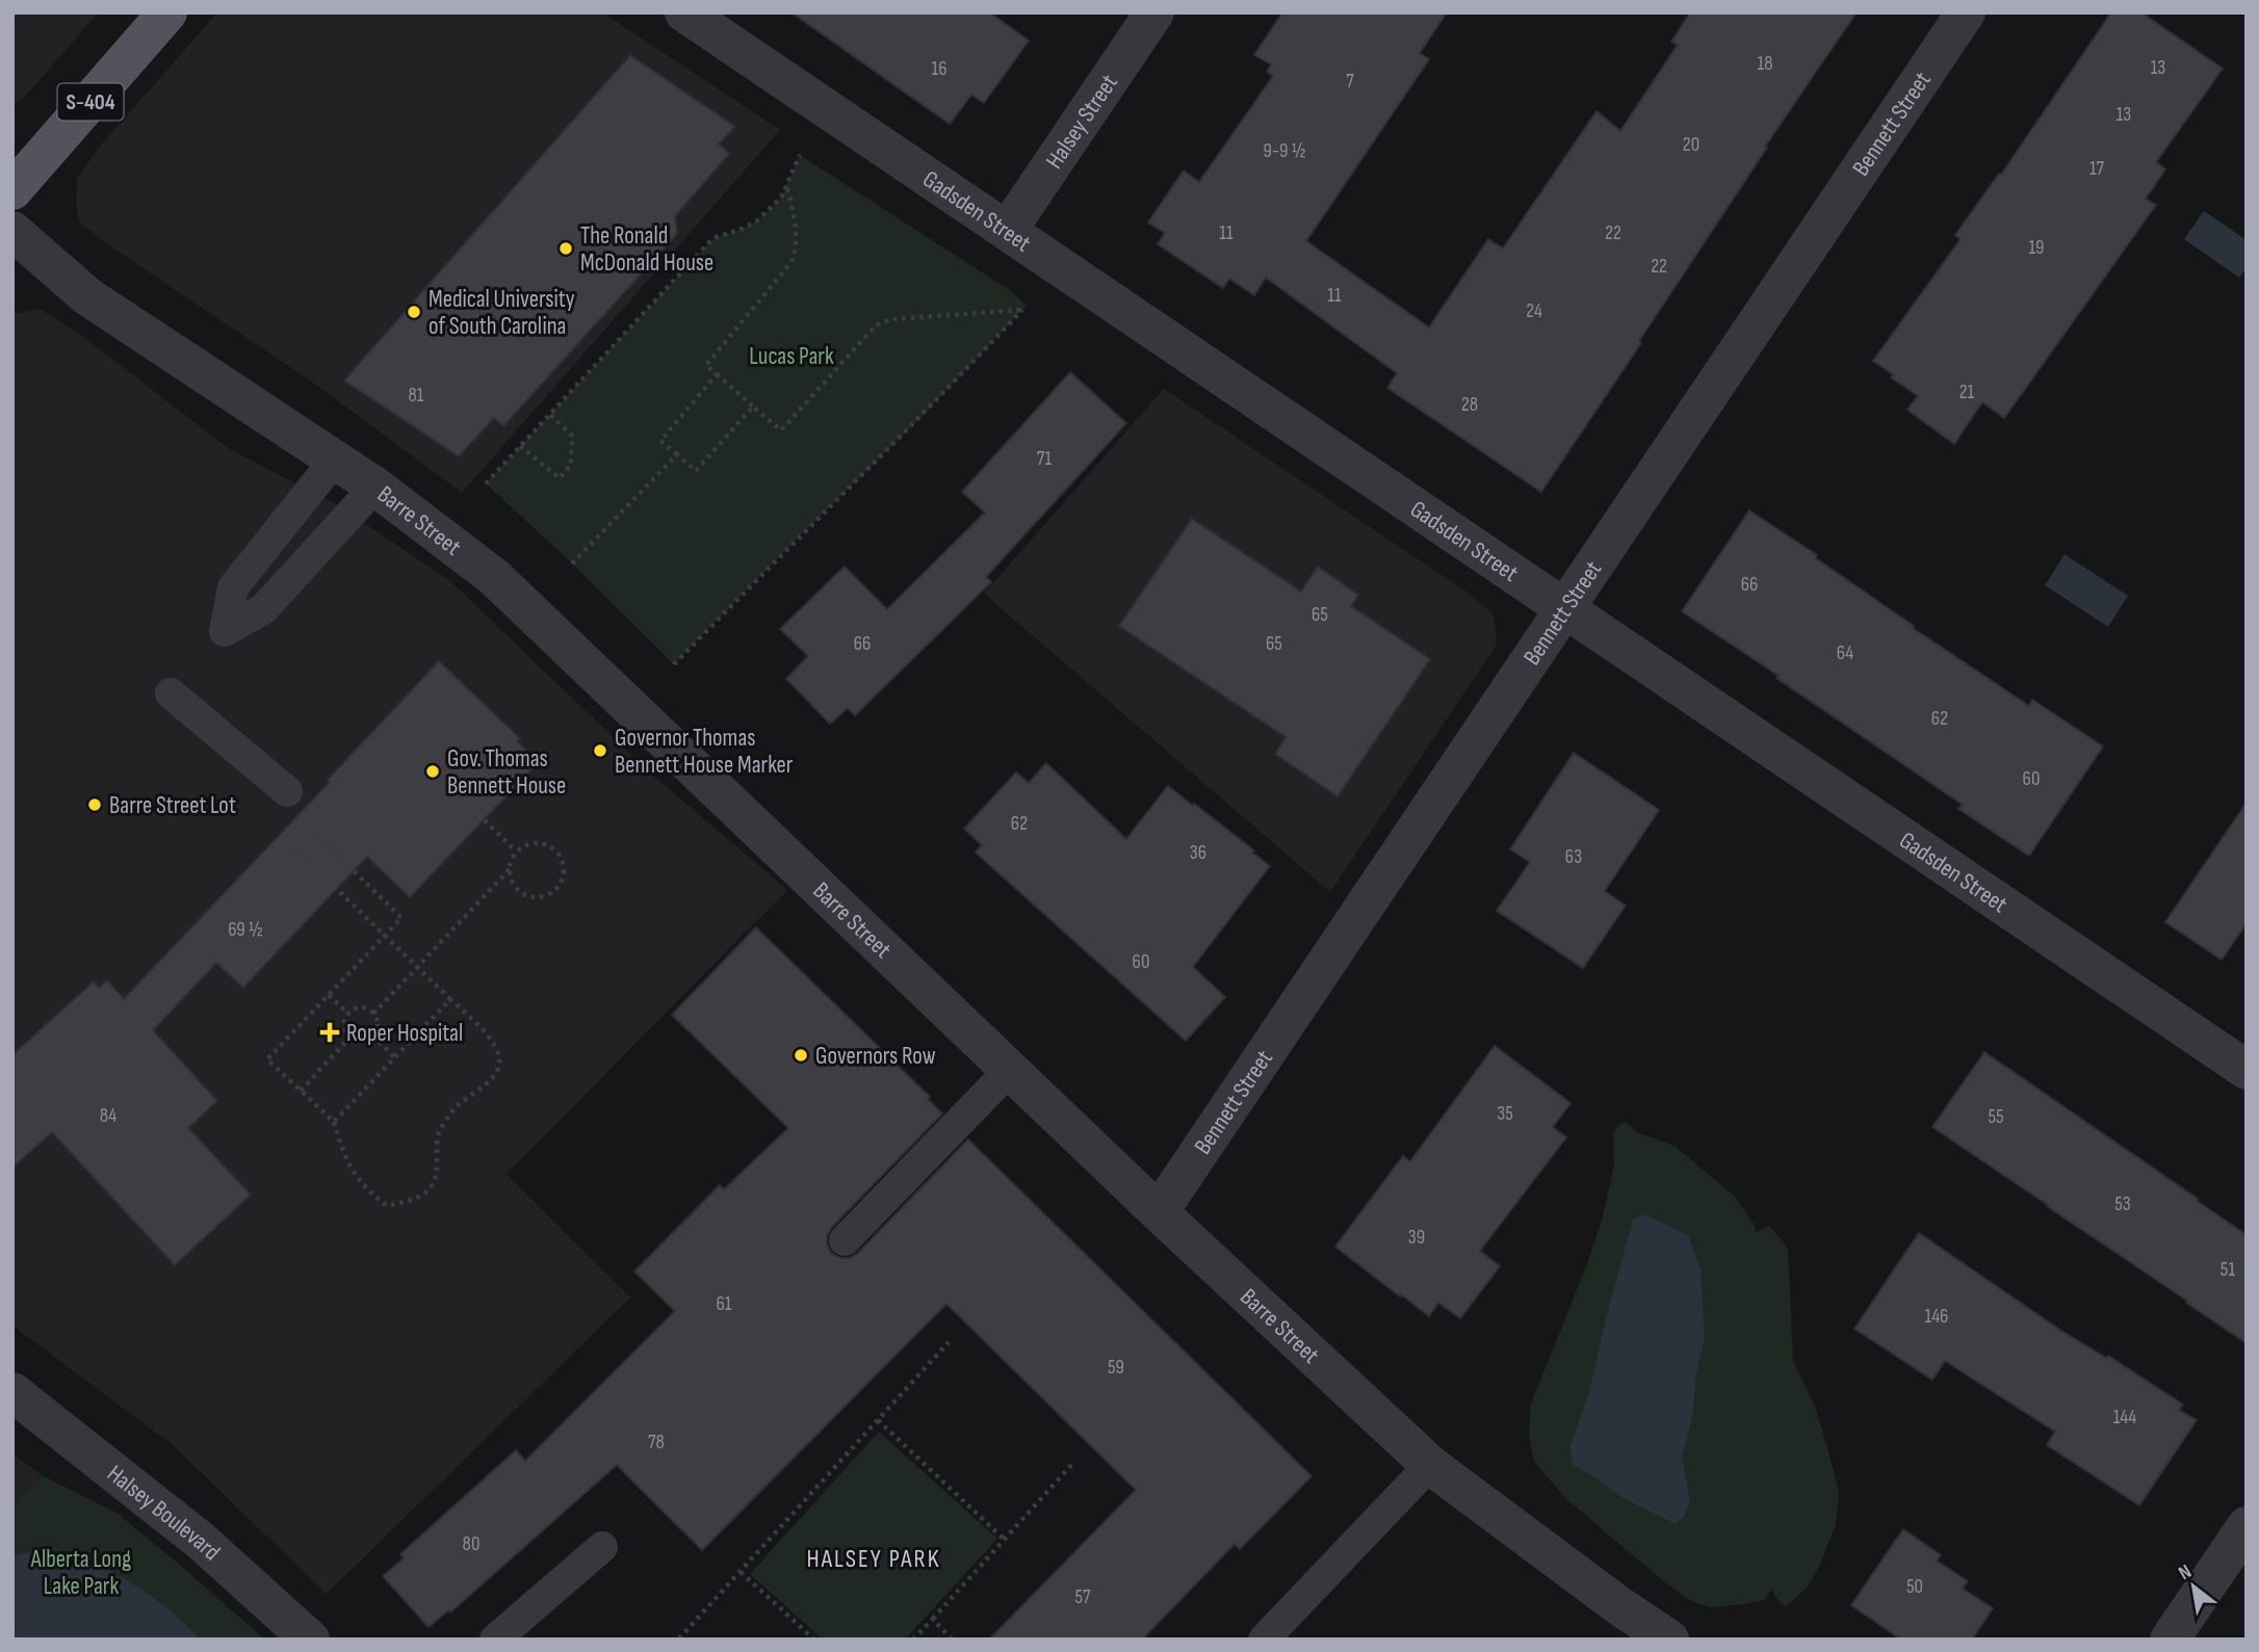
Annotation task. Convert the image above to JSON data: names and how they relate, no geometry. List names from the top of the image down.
{
  "streets": {
    "main road": ["S-404"],
    "street": [
      "Halsey Street",
      "Bennett Street",
      "Gadsden Street",
      "Barre Street",
      "Halsey Boulevard"
    ]
  },
  "crossings": [
    ["Halsey Street", "Gadsden Street"],
    ["Bennett Street", "Gadsden Street"],
    ["Bennett Street", "Barre Street"]
  ],
  "districts": ["HALSEY PARK"],
  "parks": ["Lucas Park", "Alberta Long Lake Park"],
  "places": {
    "other": [
      "The Ronald McDonald House",
      "Medical University of South Carolina",
      "Governor Thomas Bennett House Marker",
      "Gov. Thomas Bennett House",
      "Barre Street Lot",
      "Governors Row"
    ],
    "health": ["Roper Hospital"]
  },
  "house_numbers": [
    "18",
    "13",
    "16",
    "7",
    "13",
    "20",
    "9-9 ½",
    "17",
    "11",
    "22",
    "19",
    "22",
    "11",
    "24",
    "21",
    "81",
    "28",
    "71",
    "66",
    "65",
    "66",
    "65",
    "64",
    "62",
    "60",
    "62",
    "36",
    "63",
    "69 ½",
    "60",
    "35",
    "84",
    "55",
    "53",
    "39",
    "51",
    "61",
    "146",
    "59",
    "144",
    "78",
    "80",
    "50",
    "57"
  ],
  "north": "top left"
}
